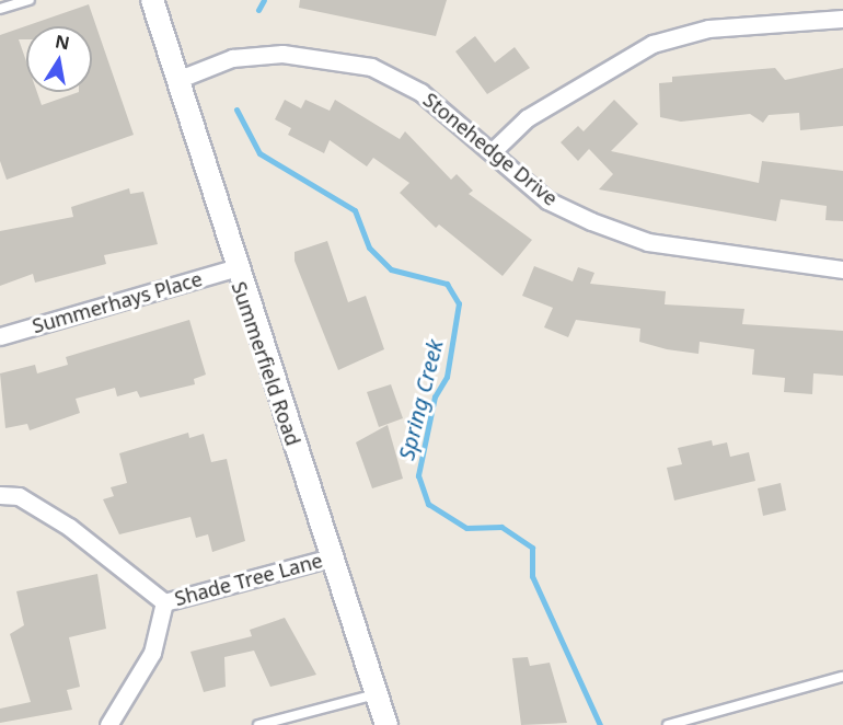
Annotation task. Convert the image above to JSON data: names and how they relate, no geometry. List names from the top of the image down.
{
  "streets": {
    "street": [
      "Stonehedge Drive",
      "Summerhays Place",
      "Summerfield Road",
      "Shade Tree Lane"
    ]
  },
  "crossings": [
    ["Stonehedge Drive", "Summerfield Road"],
    ["Summerhays Place", "Summerfield Road"],
    ["Summerfield Road", "Shade Tree Lane"]
  ],
  "water": ["Spring Creek"],
  "north": "top"
}
